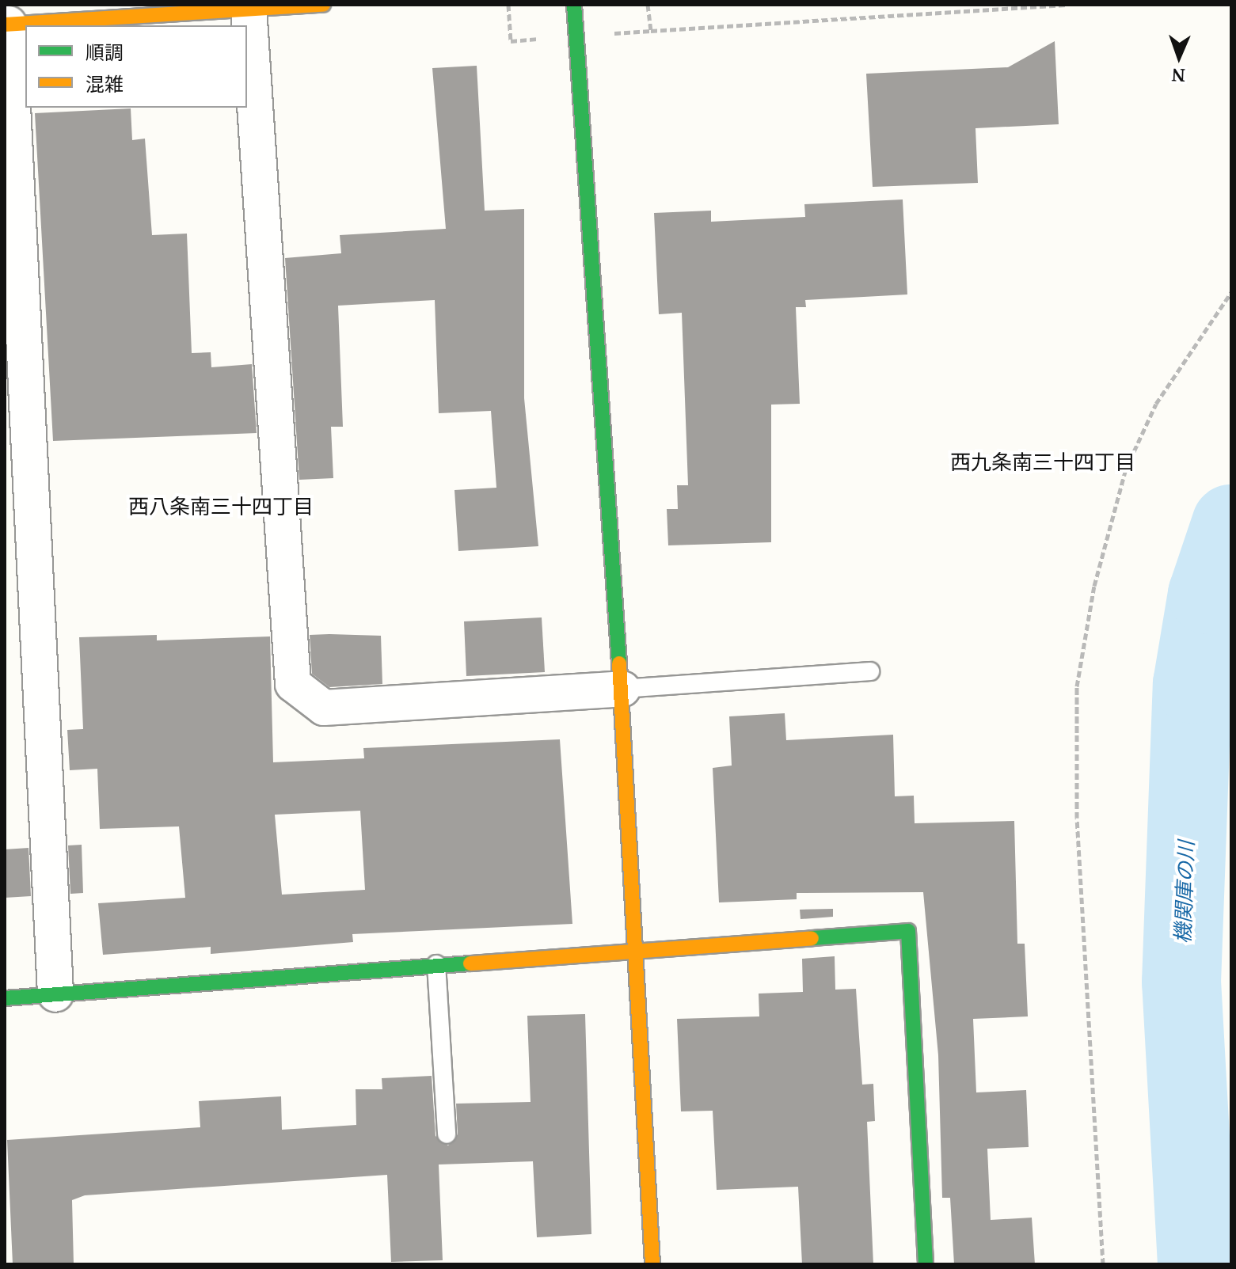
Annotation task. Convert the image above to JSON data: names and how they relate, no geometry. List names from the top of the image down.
{
  "districts": ["西九条南三十四丁目", "西八条南三十四丁目"],
  "water": ["機関庫の川"],
  "legend": ["順調", "混雑"],
  "north": "bottom"
}
